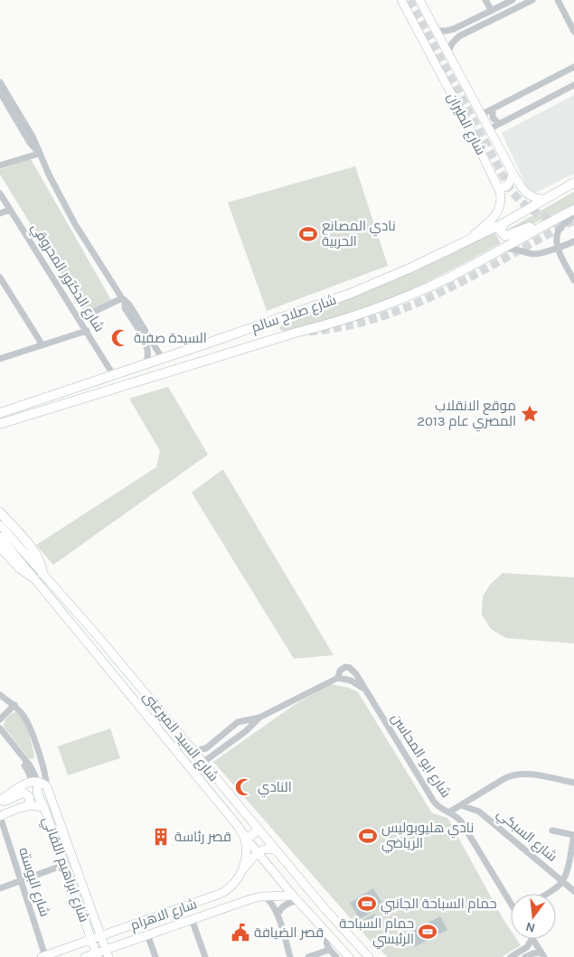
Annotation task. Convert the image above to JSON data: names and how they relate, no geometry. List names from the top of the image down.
{
  "streets": {
    "highway": ["شارع صلاح سالم", "شارع السيد الميرغنى"],
    "main road": ["شارع الطيران", "شارع ابراهيم اللقاني", "شارع الاهرام"],
    "street": [
      "شارع الدكتور المحروقي",
      "شارع ابو المحاسن",
      "شارع السبكي",
      "شارع البوسته"
    ]
  },
  "crossings": [
    ["شارع الطيران", "شارع صلاح سالم"],
    ["شارع الدكتور المحروقي", "شارع صلاح سالم"],
    ["شارع السيد الميرغنى", "شارع الاهرام"],
    ["شارع ابراهيم اللقاني", "شارع الاهرام"],
    ["شارع البوسته", "شارع الاهرام"]
  ],
  "places": {
    "sports": [
      "نادي المصانع الحربية",
      "نادي هليوبوليس الرياضي",
      "حمام السباحة الجانبي",
      "حمام السباحة الرئيسي"
    ],
    "mosque": ["السيدة صفية", "النادي"],
    "place": ["موقع الانقلاب المصري عام 2013"],
    "building": ["قصر رئاسة"],
    "public building": ["قصر الضيافة"]
  },
  "north": "bottom"
}
